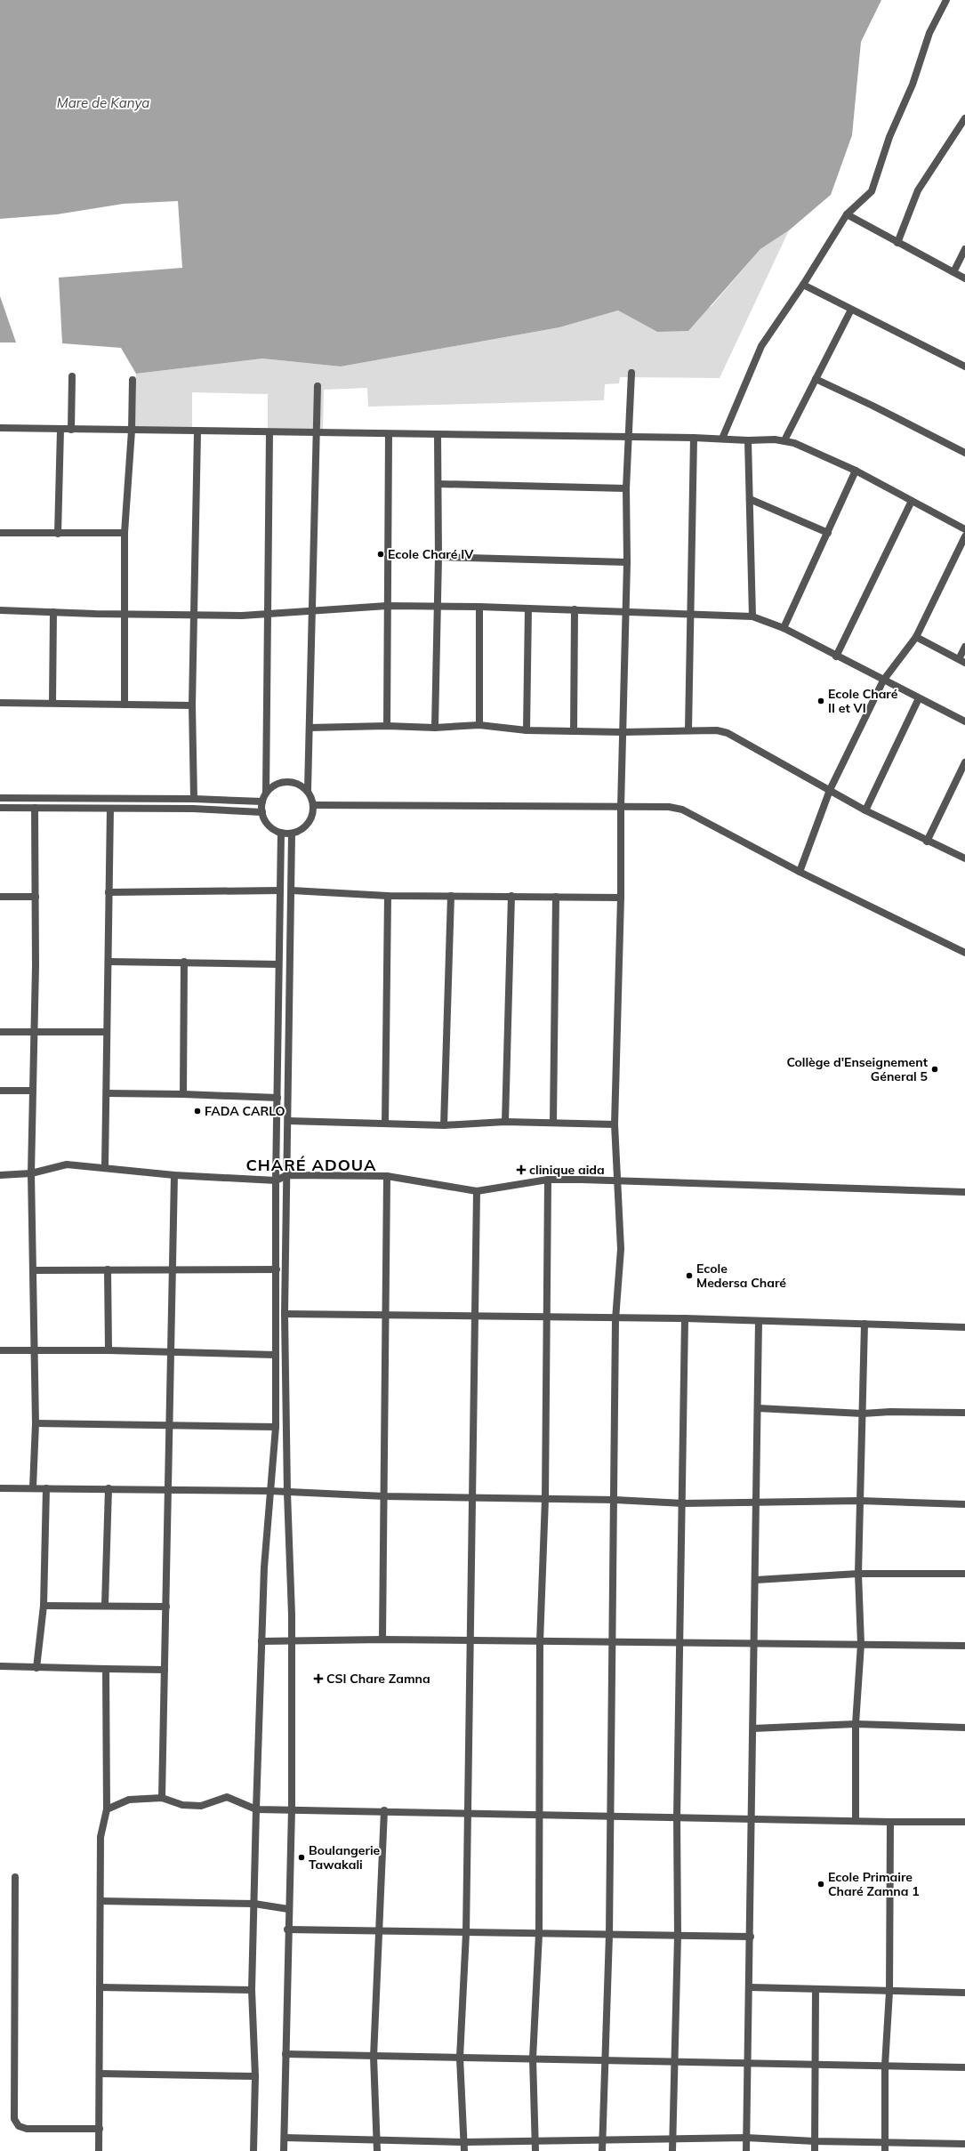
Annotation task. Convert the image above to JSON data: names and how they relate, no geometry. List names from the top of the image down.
{
  "districts": ["CHARÉ ADOUA"],
  "water": ["Mare de Kanya"],
  "places": {
    "other": [
      "Ecole Charé IV",
      "Ecole Charé II et VI",
      "Collège d'Enseignement Géneral 5",
      "FADA CARLO",
      "Ecole Medersa Charé",
      "Boulangerie Tawakali",
      "Ecole Primaire Charé Zamna 1"
    ],
    "health": ["clinique aida", "CSI Chare Zamna"]
  }
}
